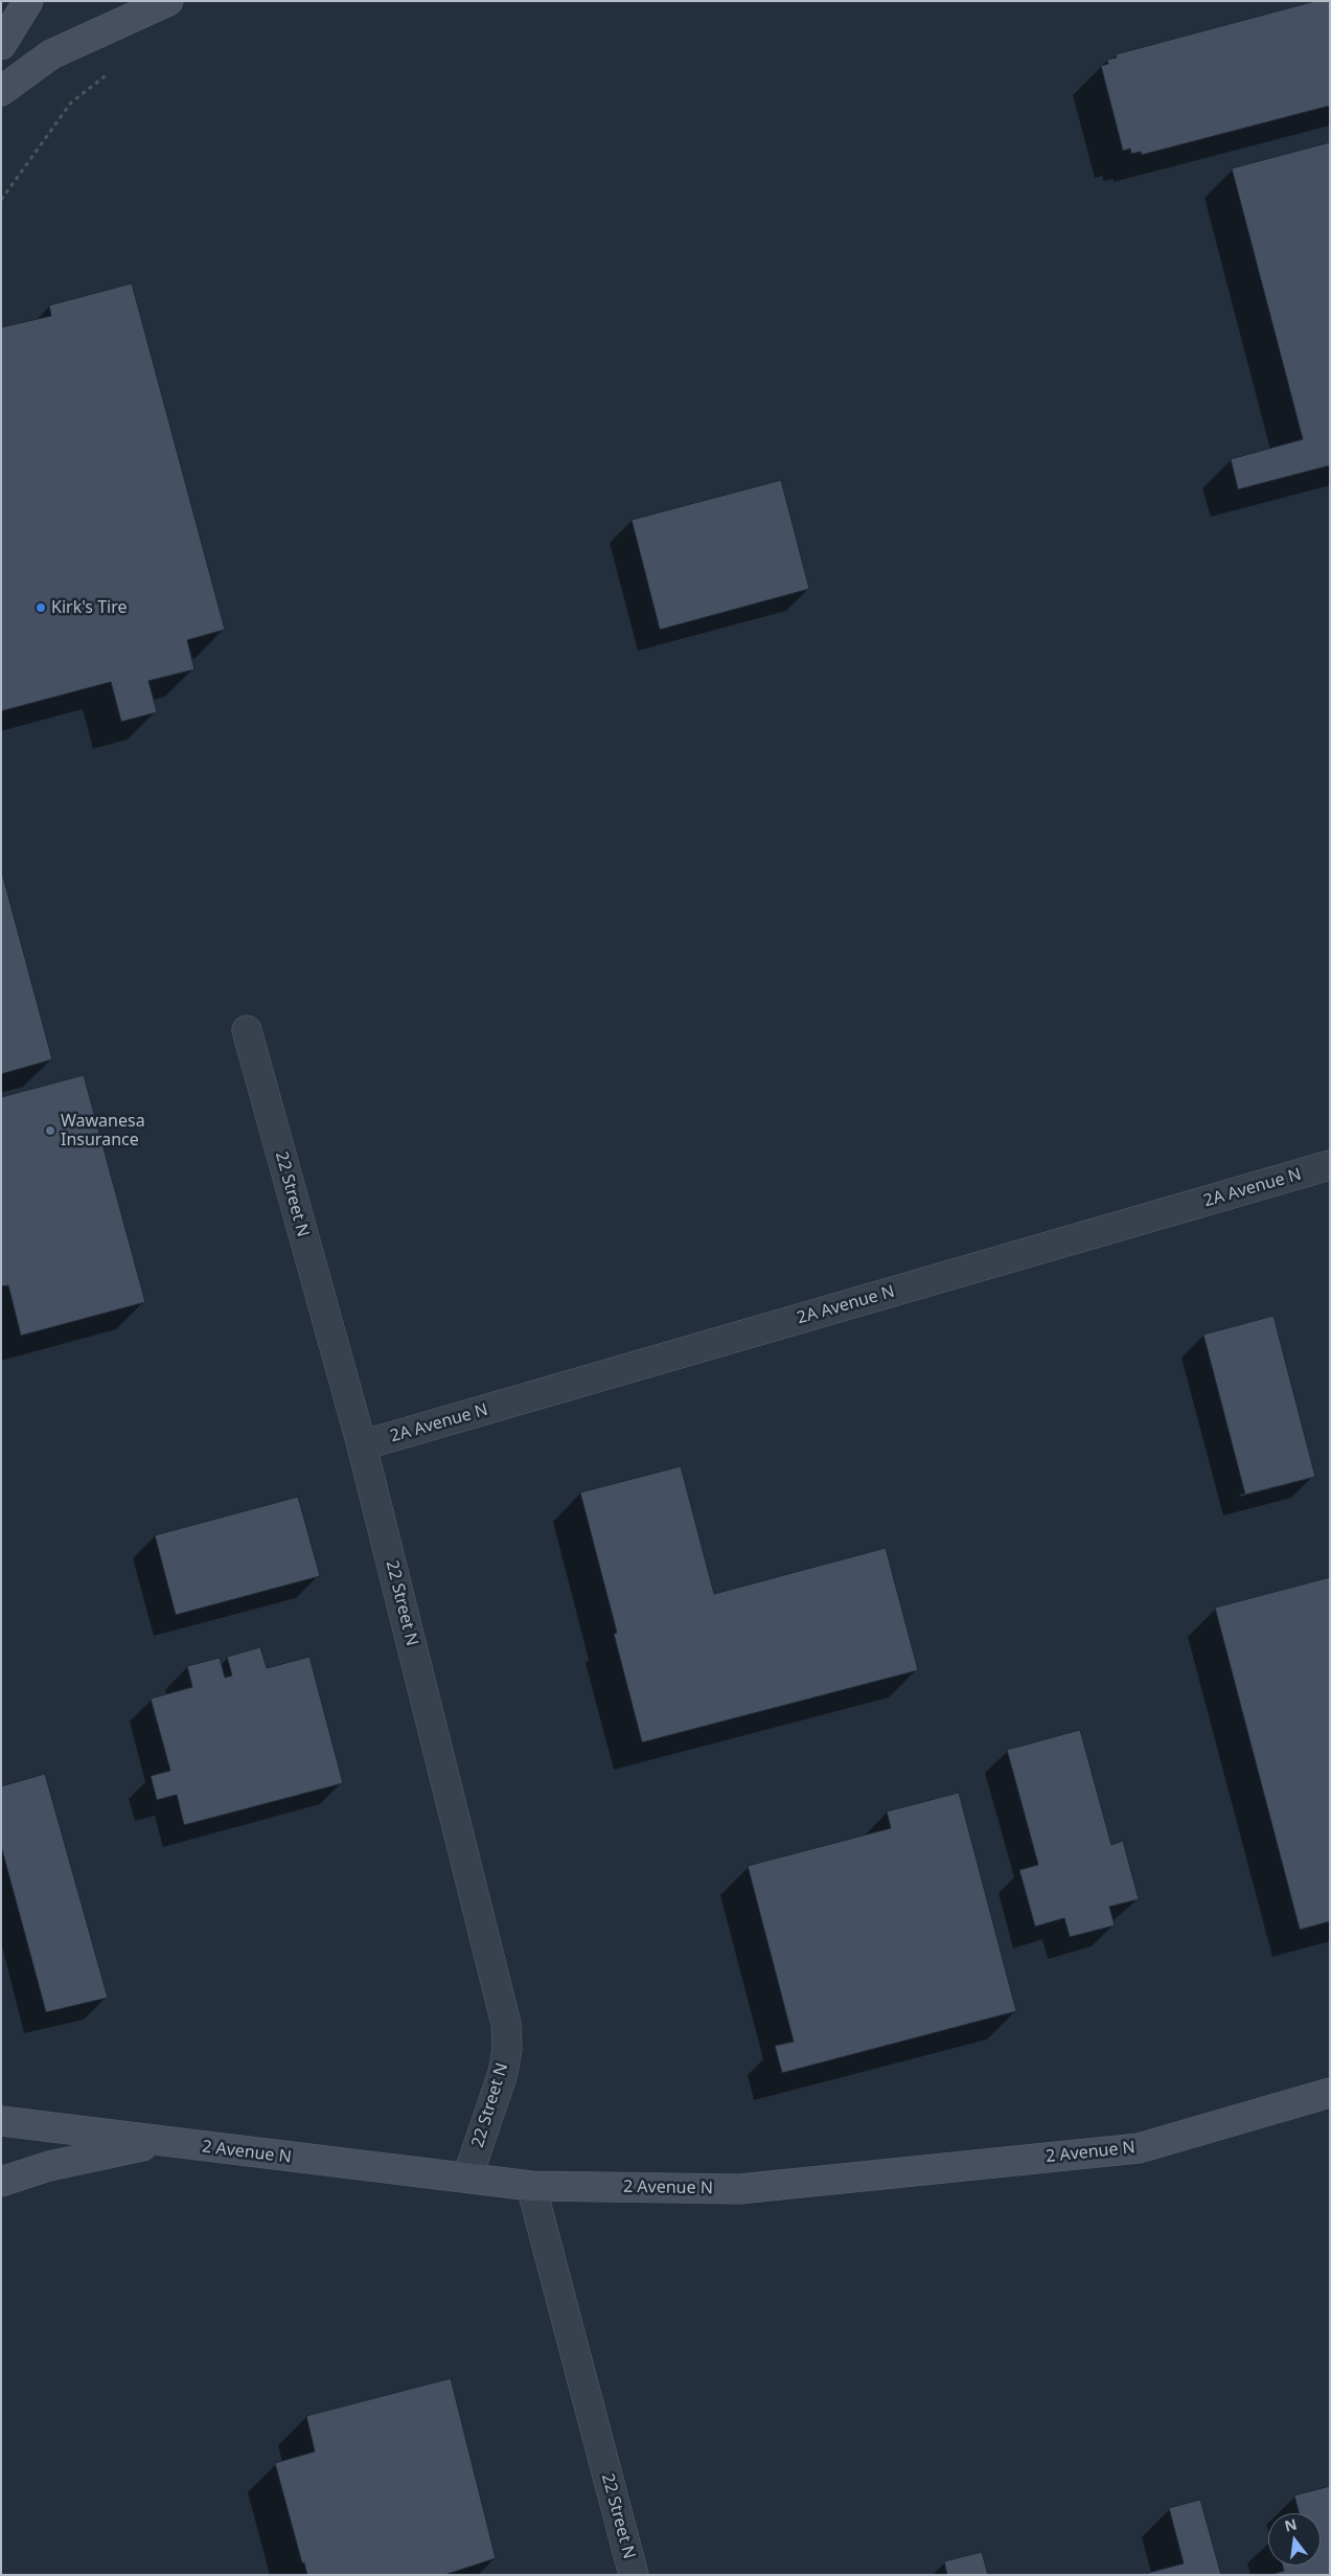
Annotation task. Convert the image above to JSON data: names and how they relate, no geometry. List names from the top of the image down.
{
  "streets": {
    "street": ["2A Avenue N", "22 Street N", "2 Avenue N"]
  },
  "crossings": [
    ["2A Avenue N", "22 Street N"],
    ["22 Street N", "2 Avenue N"]
  ],
  "places": ["Kirk's Tire", "Wawanesa Insurance"],
  "north": "top"
}
